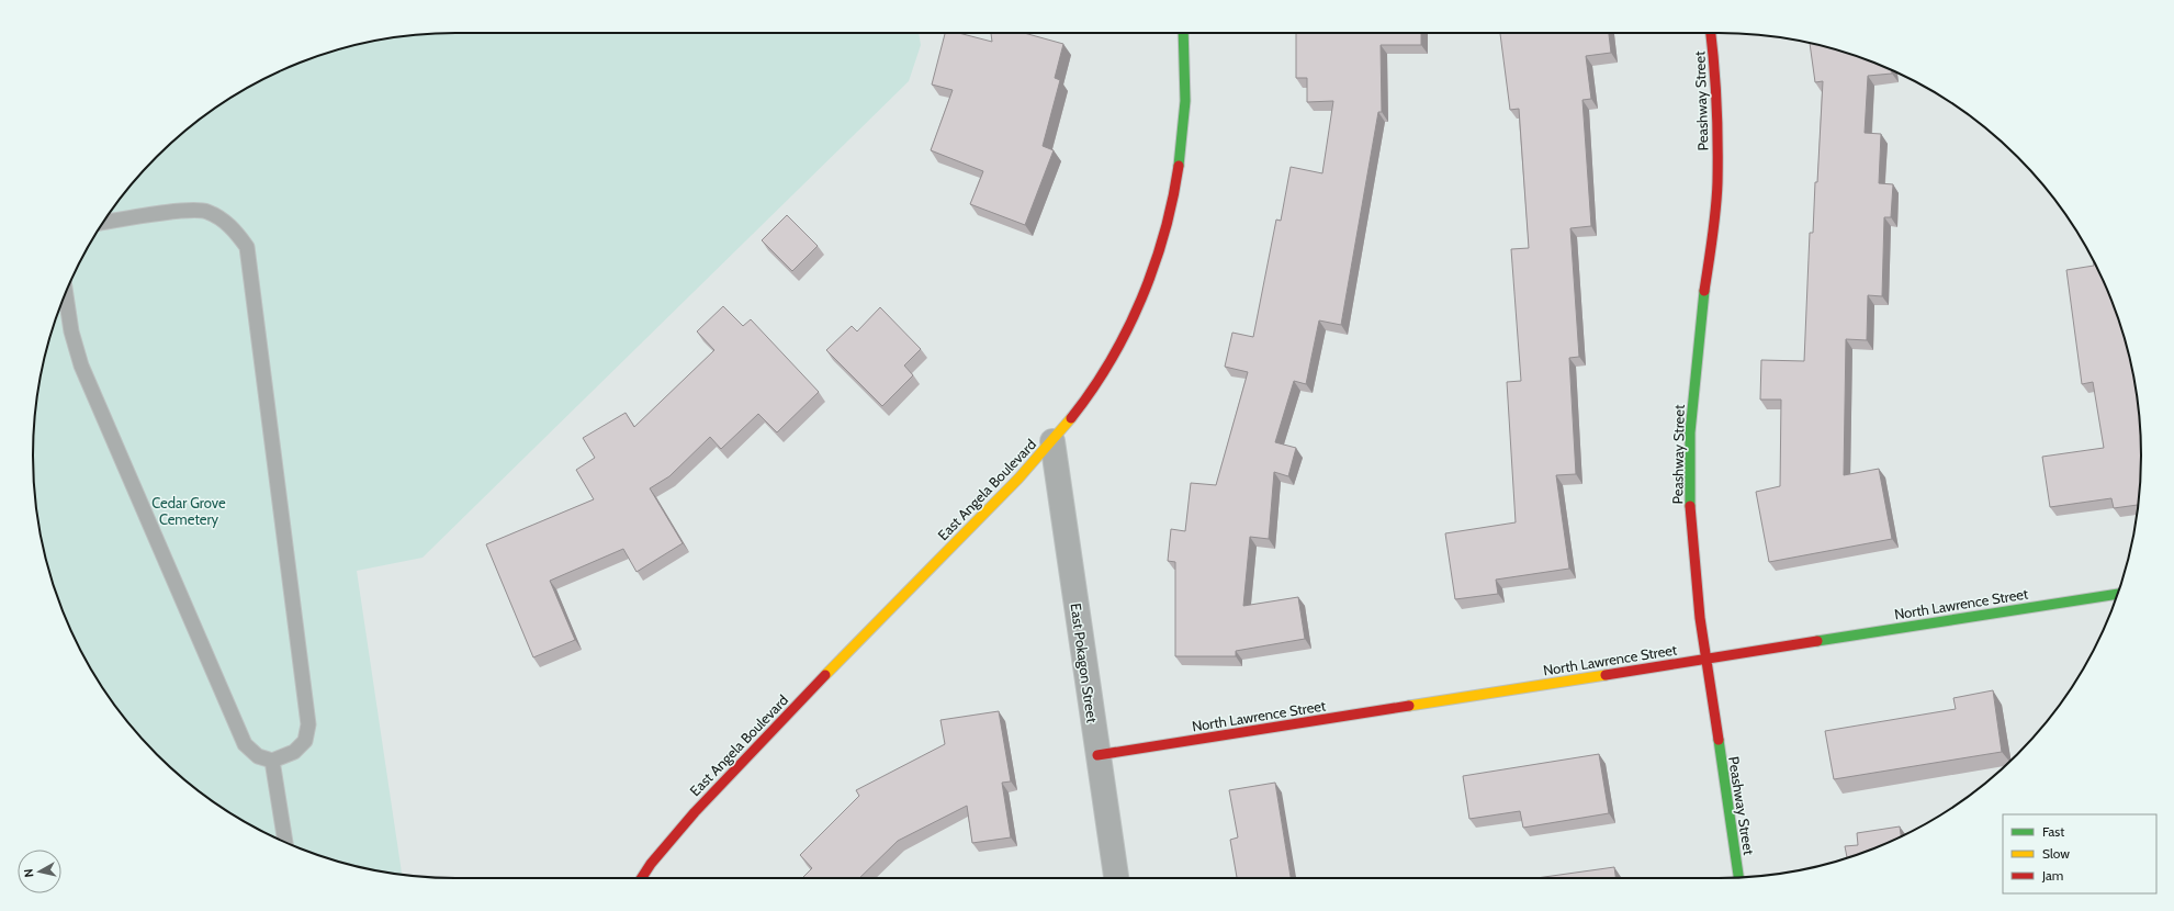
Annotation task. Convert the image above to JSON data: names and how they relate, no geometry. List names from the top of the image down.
{
  "streets": {
    "street": [
      "Peashway Street",
      "East Angela Boulevard",
      "North Lawrence Street",
      "East Pokagon Street"
    ]
  },
  "crossings": [
    ["Peashway Street", "North Lawrence Street"],
    ["East Angela Boulevard", "East Pokagon Street"],
    ["North Lawrence Street", "East Pokagon Street"]
  ],
  "parks": ["Cedar Grove Cemetery"],
  "legend": ["Fast", "Slow", "Jam"],
  "north": "left"
}
